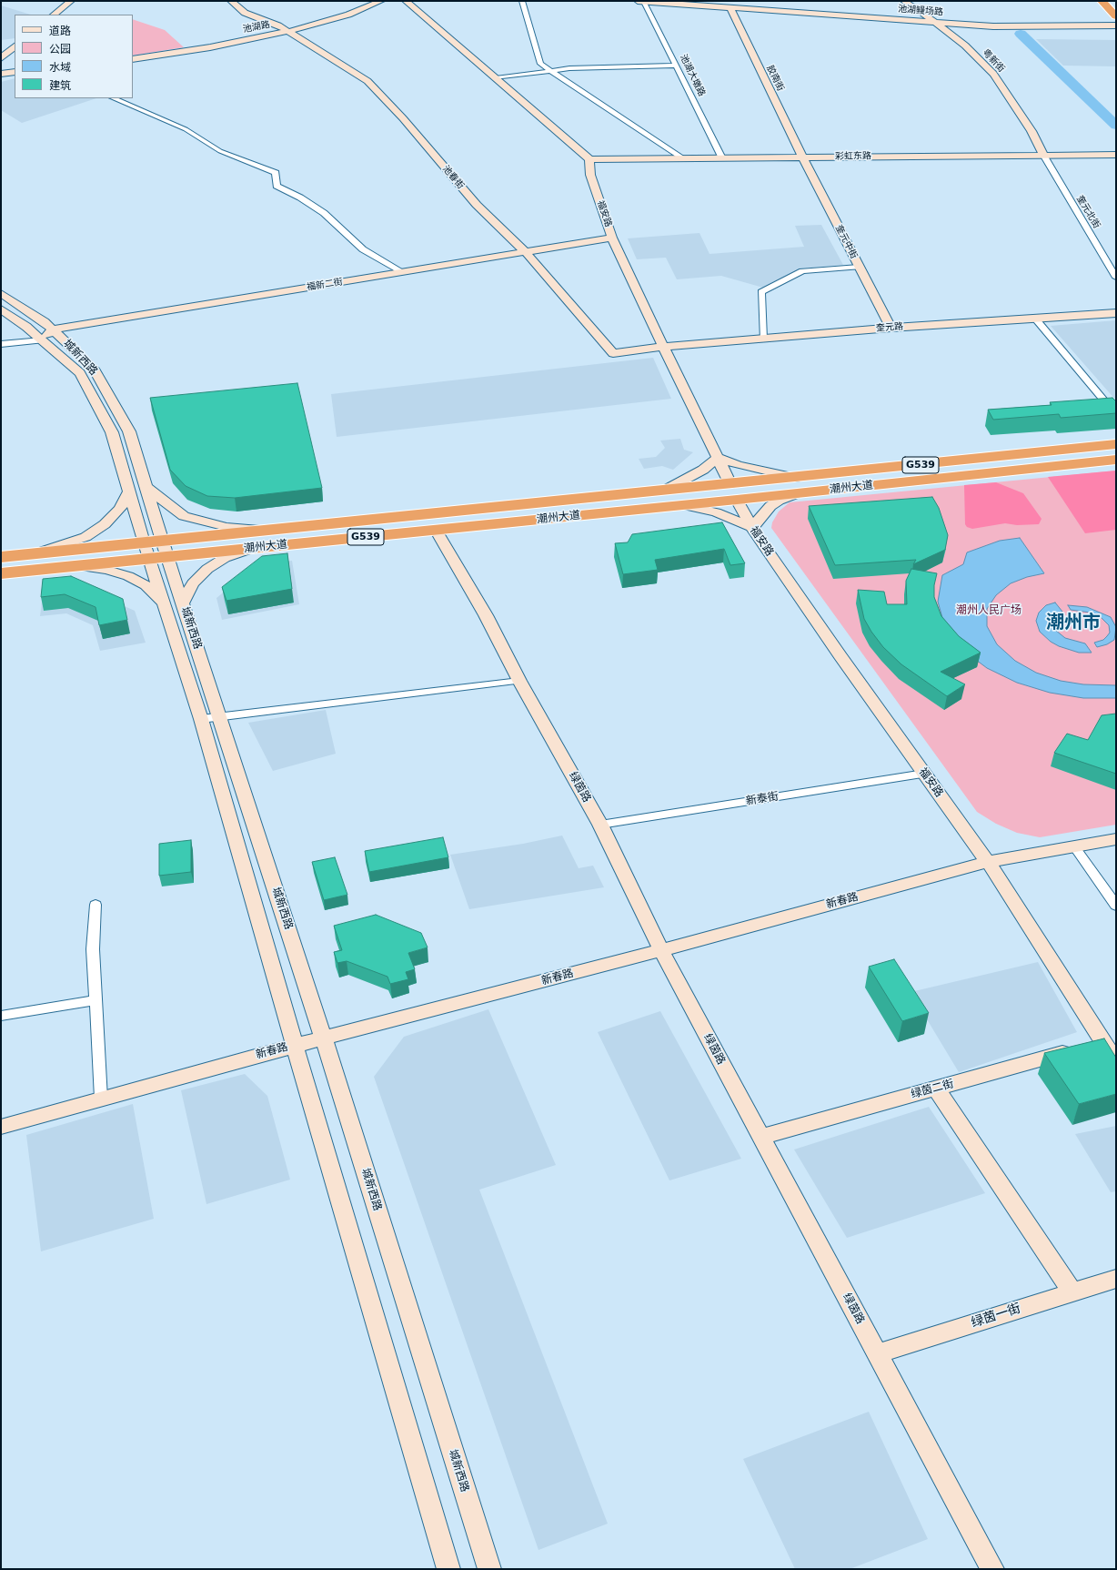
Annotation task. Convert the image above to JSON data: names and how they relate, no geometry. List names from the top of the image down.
{
  "streets": {
    "highway": ["G539", "潮州大道"],
    "street": [
      "池湖鳗场路",
      "池湖路",
      "粤新街",
      "池湖大墩路",
      "胶南街",
      "彩虹东路",
      "池春街",
      "奎元北街",
      "福安路",
      "奎元中街",
      "福新二街",
      "奎元路",
      "城新西路",
      "绿茵路",
      "新泰街",
      "新春路",
      "绿茵二街",
      "绿茵一街"
    ]
  },
  "crossings": [
    ["池湖鳗场路", "粤新街"],
    ["池湖鳗场路", "池湖大墩路"],
    ["池湖鳗场路", "胶南街"],
    ["池湖路", "池春街"],
    ["粤新街", "彩虹东路"],
    ["粤新街", "奎元北街"],
    ["池湖大墩路", "彩虹东路"],
    ["胶南街", "彩虹东路"],
    ["胶南街", "奎元中街"],
    ["彩虹东路", "奎元北街"],
    ["彩虹东路", "福安路"],
    ["彩虹东路", "奎元中街"],
    ["池春街", "福安路"],
    ["池春街", "福新二街"],
    ["池春街", "奎元路"],
    ["福安路", "福新二街"],
    ["福安路", "奎元路"],
    ["福安路", "潮州大道"],
    ["福安路", "新泰街"],
    ["福安路", "新春路"],
    ["福安路", "绿茵二街"],
    ["奎元中街", "奎元路"],
    ["福新二街", "城新西路"],
    ["城新西路", "潮州大道"],
    ["城新西路", "新春路"],
    ["潮州大道", "绿茵路"],
    ["绿茵路", "新泰街"],
    ["绿茵路", "新春路"],
    ["绿茵路", "绿茵二街"],
    ["绿茵路", "绿茵一街"]
  ],
  "districts": ["潮州市"],
  "parks": ["潮州人民广场"],
  "legend": [
    "道路",
    "公园",
    "水域",
    "建筑"
  ]
}
